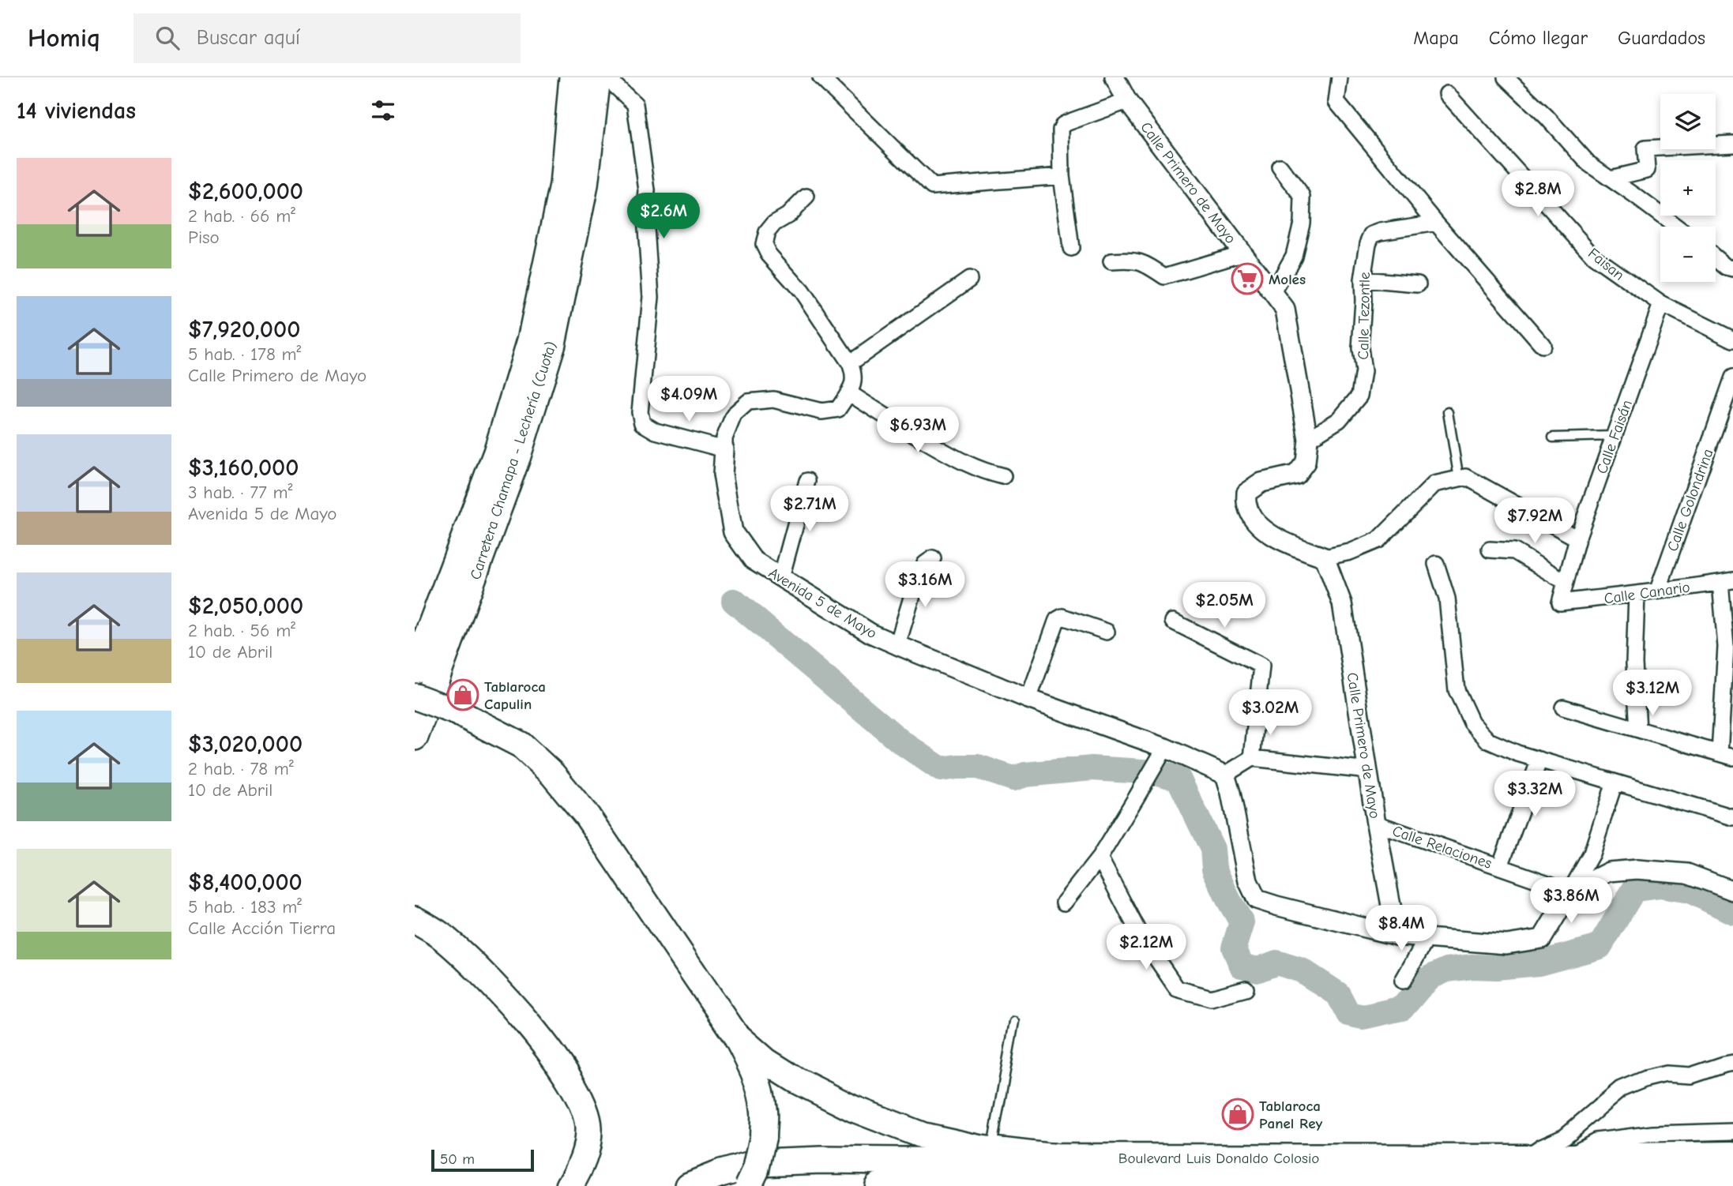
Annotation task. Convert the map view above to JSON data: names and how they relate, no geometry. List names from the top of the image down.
{
  "streets": {
    "highway": ["Carretera Chamapa - Lechería (Cuota)", "Boulevard Luis Donaldo Colosio"],
    "street": [
      "Calle Primero de Mayo",
      "Faisan",
      "Calle Tezontle",
      "Calle Faisán",
      "Calle Golondrina",
      "Calle Canario",
      "Avenida 5 de Mayo",
      "Calle Relaciones"
    ]
  },
  "crossings": [
    ["Calle Primero de Mayo", "Calle Tezontle"],
    ["Calle Primero de Mayo", "Calle Relaciones"],
    ["Faisan", "Calle Faisán"],
    ["Calle Faisán", "Calle Canario"],
    ["Calle Golondrina", "Calle Canario"]
  ],
  "places": {
    "supermarket": ["Moles"],
    "shop": ["Tablaroca Capulin", "Tablaroca Panel Rey"]
  },
  "scale_bar": "50 m",
  "page": {
    "header": "Homiq",
    "search": "Buscar aquí",
    "nav": ["Mapa", "Cómo llegar", "Guardados"],
    "heading": "14 viviendas",
    "map_buttons": ["+", "−"],
    "list": [
      {
        "name": "$2,600,000",
        "note": "2 hab. · 66 m² · Piso"
      },
      {
        "name": "$7,920,000",
        "note": "5 hab. · 178 m² · Calle Primero de Mayo"
      },
      {
        "name": "$3,160,000",
        "note": "3 hab. · 77 m² · Avenida 5 de Mayo"
      },
      {
        "name": "$2,050,000",
        "note": "2 hab. · 56 m² · 10 de Abril"
      },
      {
        "name": "$3,020,000",
        "note": "2 hab. · 78 m² · 10 de Abril"
      },
      {
        "name": "$8,400,000",
        "note": "5 hab. · 183 m² · Calle Acción Tierra"
      }
    ],
    "price": [
      "$2.8M",
      "$2.6M",
      "$4.09M",
      "$6.93M",
      "$2.71M",
      "$7.92M",
      "$3.16M",
      "$2.05M",
      "$3.12M",
      "$3.02M",
      "$3.32M",
      "$3.86M",
      "$8.4M",
      "$2.12M"
    ],
    "scale": "50 m"
  }
}
